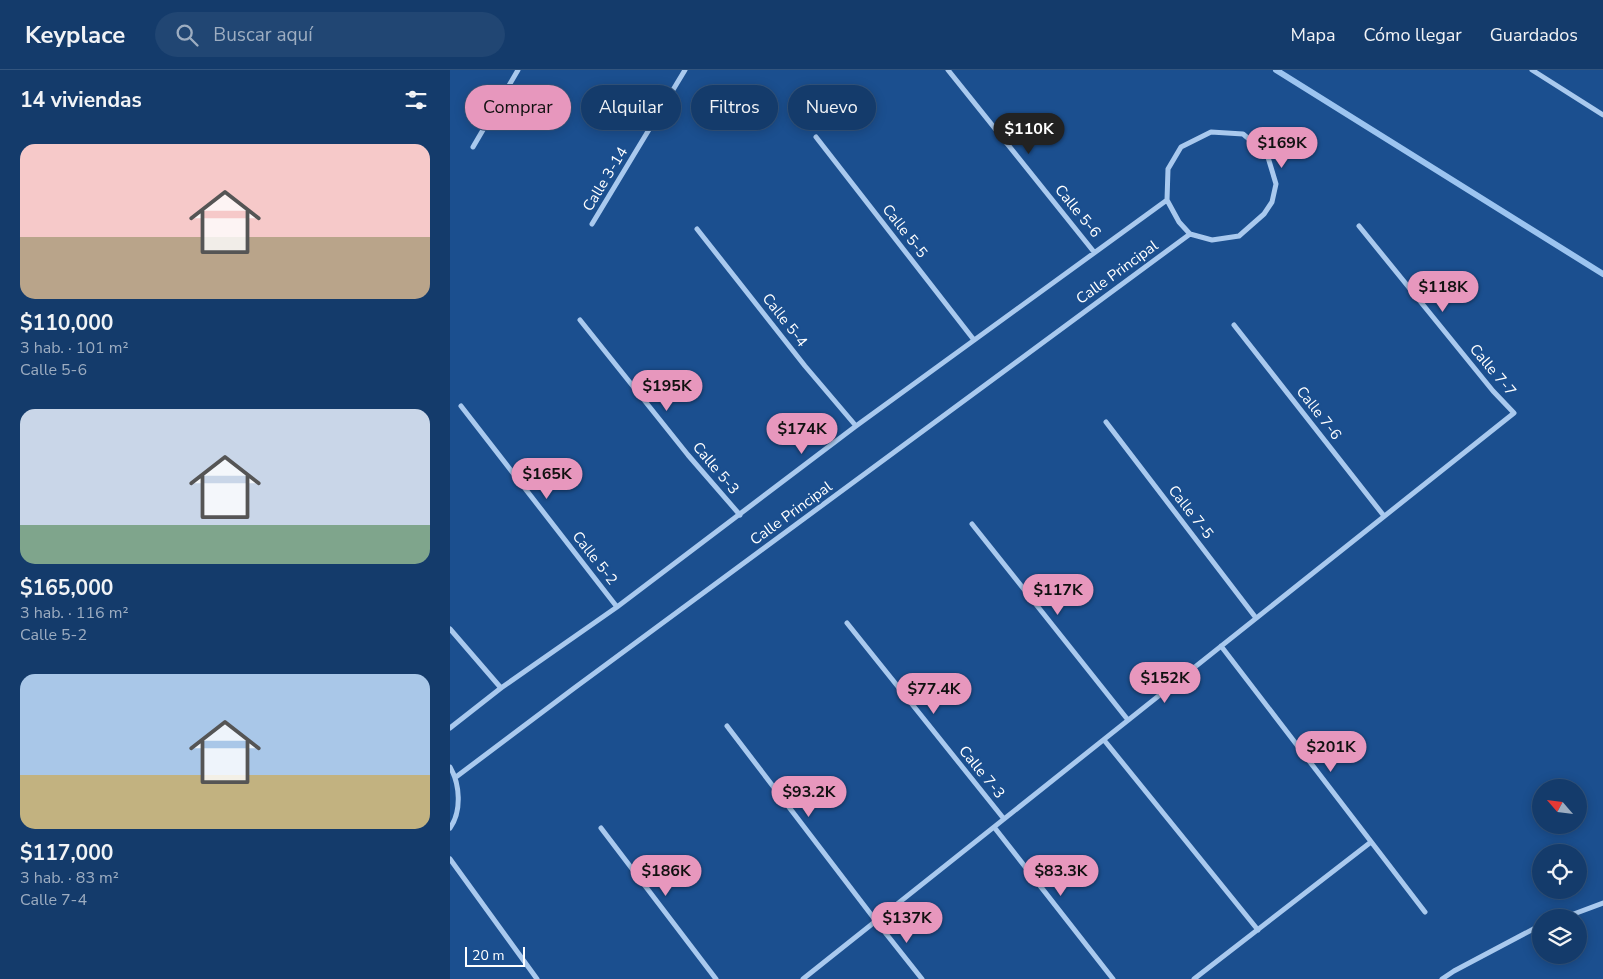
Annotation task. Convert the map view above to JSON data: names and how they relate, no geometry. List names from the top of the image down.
{
  "streets": {
    "street": [
      "Calle 3-14",
      "Calle 5-6",
      "Calle 5-5",
      "Calle Principal",
      "Calle 5-4",
      "Calle 7-7",
      "Calle 7-6",
      "Calle 5-3",
      "Calle 7-5",
      "Calle 5-2",
      "Calle 7-3"
    ]
  },
  "crossings": [
    ["Calle 5-6", "Calle Principal"],
    ["Calle 5-5", "Calle Principal"],
    ["Calle Principal", "Calle 5-4"],
    ["Calle Principal", "Calle 5-3"],
    ["Calle Principal", "Calle 5-2"],
    ["Calle 7-7", "Calle 7-6"]
  ],
  "scale_bar": "20 m",
  "north": "top left",
  "page": {
    "header": "Keyplace",
    "search": "Buscar aquí",
    "nav": ["Mapa", "Cómo llegar", "Guardados"],
    "heading": "14 viviendas",
    "chip": [
      "Comprar",
      "Alquilar",
      "Filtros",
      "Nuevo"
    ],
    "price": [
      "$110K",
      "$169K",
      "$118K",
      "$195K",
      "$174K",
      "$165K",
      "$117K",
      "$152K",
      "$77.4K",
      "$201K",
      "$93.2K",
      "$186K",
      "$83.3K",
      "$137K"
    ],
    "list": [
      {
        "name": "$110,000",
        "note": "3 hab. · 101 m² · Calle 5-6"
      },
      {
        "name": "$165,000",
        "note": "3 hab. · 116 m² · Calle 5-2"
      },
      {
        "name": "$117,000",
        "note": "3 hab. · 83 m² · Calle 7-4"
      }
    ],
    "scale": "20 m"
  }
}
